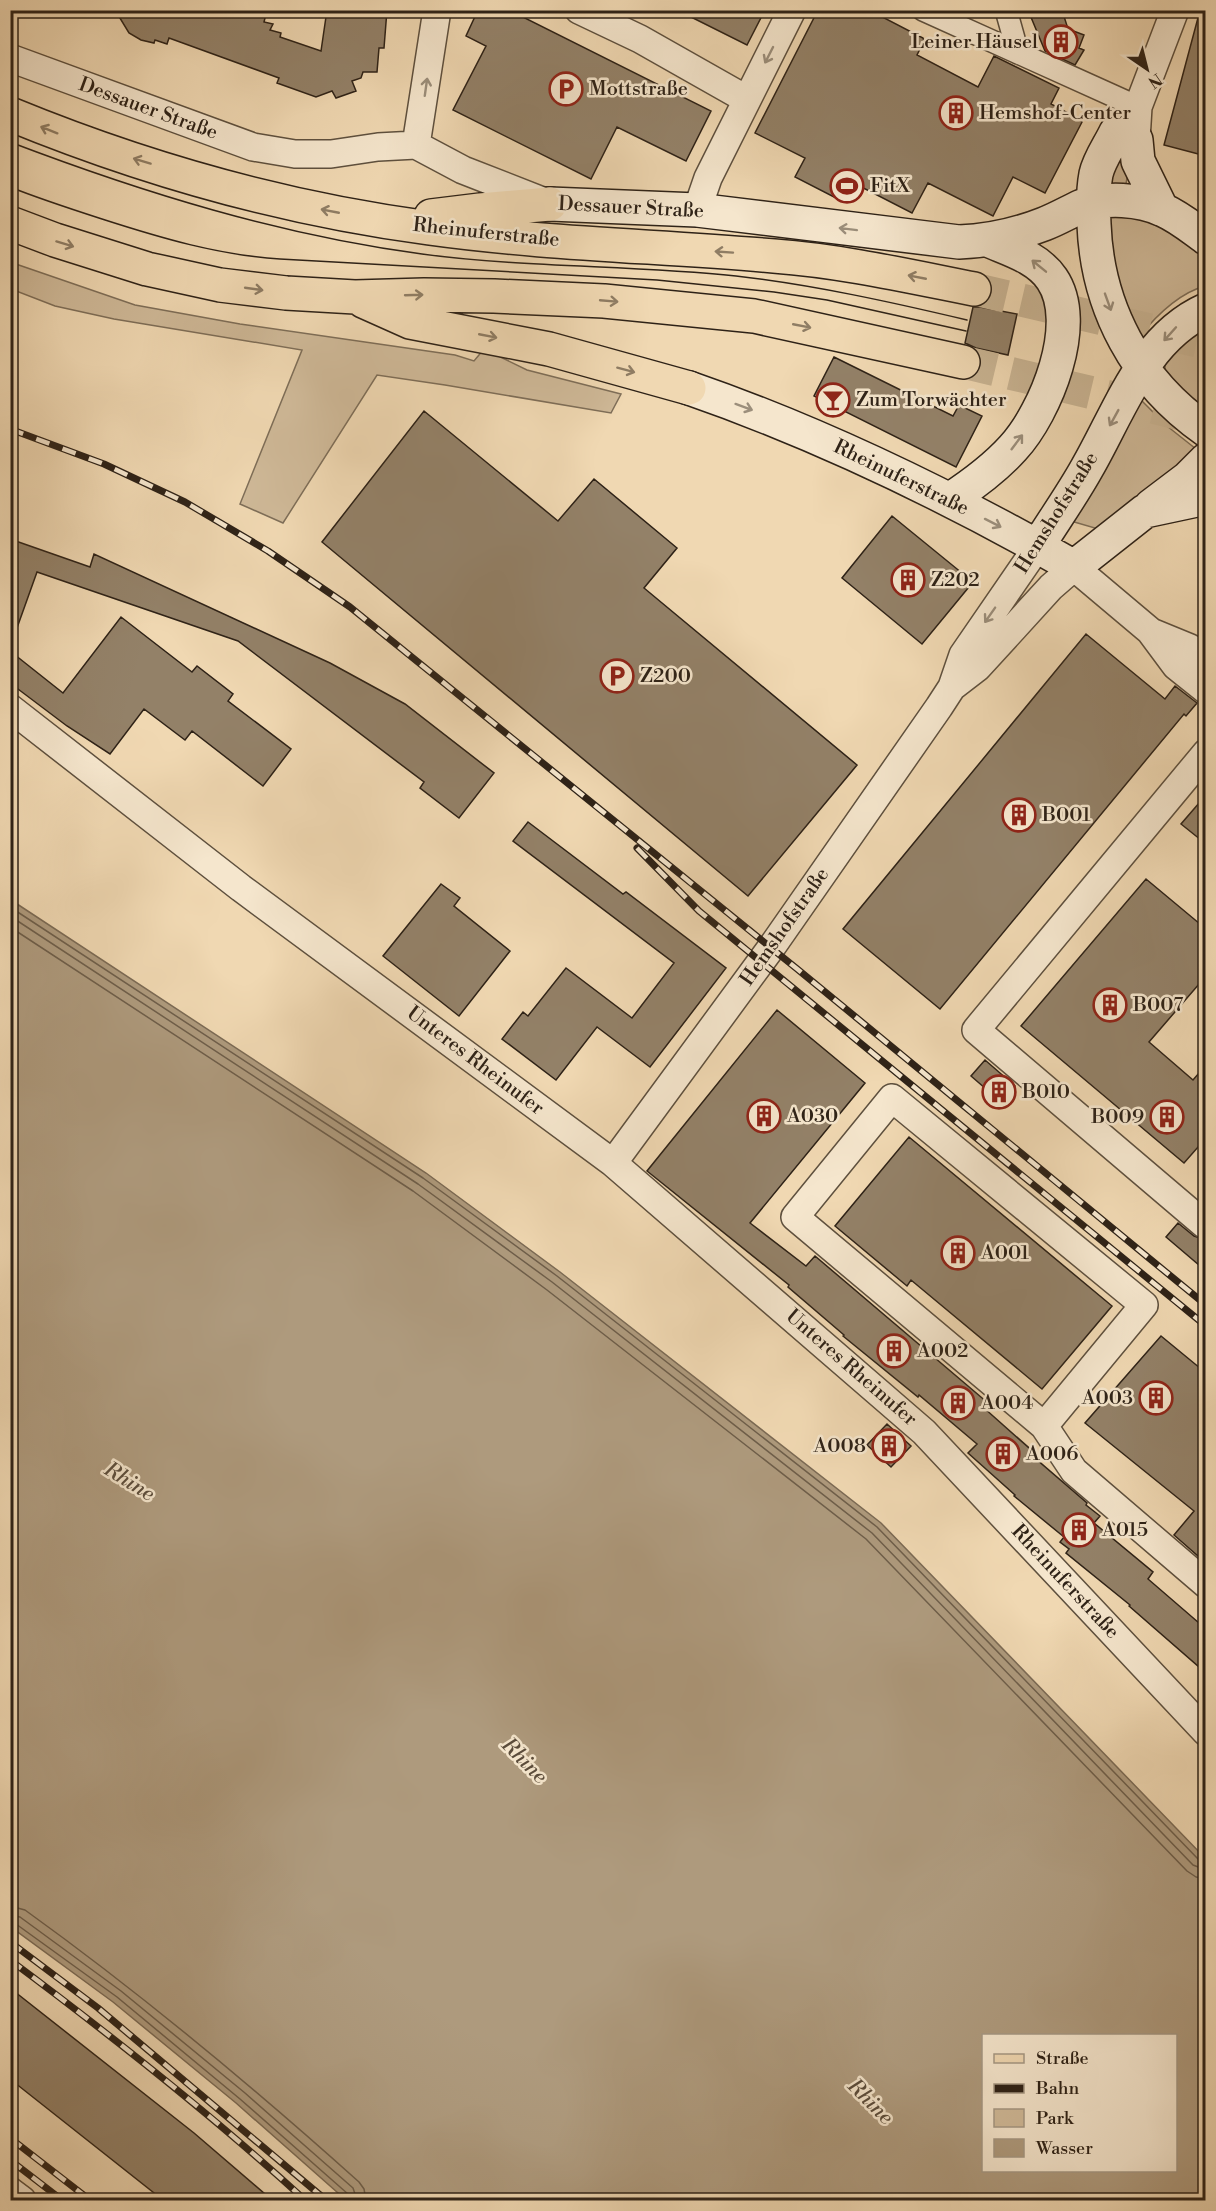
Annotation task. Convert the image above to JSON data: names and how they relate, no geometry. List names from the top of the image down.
{
  "streets": {
    "main road": ["Dessauer Straße", "Rheinuferstraße", "Hemshofstraße"],
    "street": ["Unteres Rheinufer"]
  },
  "crossings": [
    ["Rheinuferstraße", "Hemshofstraße"],
    ["Rheinuferstraße", "Unteres Rheinufer"],
    ["Hemshofstraße", "Unteres Rheinufer"]
  ],
  "water": ["Rhine"],
  "places": {
    "building": [
      "Leiner Häusel",
      "Hemshof-Center",
      "Z202",
      "B001",
      "B007",
      "B010",
      "A030",
      "B009",
      "A001",
      "A002",
      "A003",
      "A004",
      "A008",
      "A006",
      "A015"
    ],
    "parking": ["Mottstraße", "Z200"],
    "sports": ["FitX"],
    "bar": ["Zum Torwächter"]
  },
  "legend": [
    "Straße",
    "Bahn",
    "Park",
    "Wasser"
  ],
  "north": "bottom right"
}
